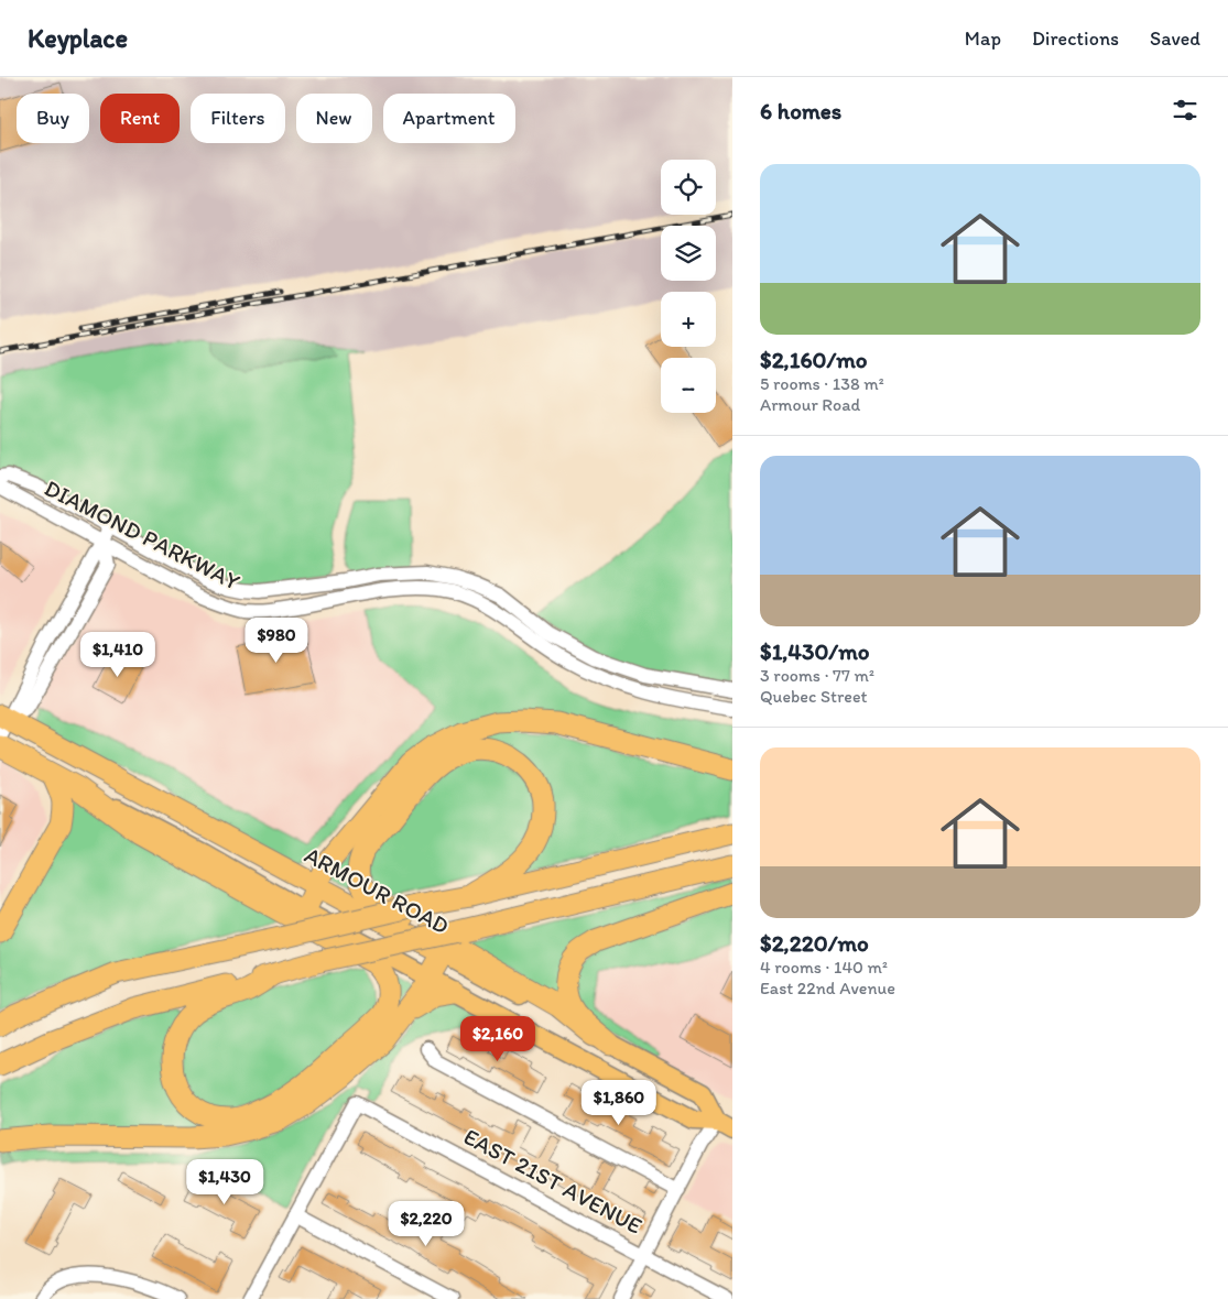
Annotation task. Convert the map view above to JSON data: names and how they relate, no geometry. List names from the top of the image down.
{
  "streets": {
    "highway": ["ARMOUR ROAD"],
    "street": ["DIAMOND PARKWAY", "EAST 21ST AVENUE"]
  },
  "page": {
    "header": "Keyplace",
    "nav": ["Map", "Directions", "Saved"],
    "heading": "6 homes",
    "chip": [
      "Buy",
      "Rent",
      "Filters",
      "New",
      "Apartment"
    ],
    "list": [
      {
        "name": "$2,160/mo",
        "note": "5 rooms · 138 m² · Armour Road"
      },
      {
        "name": "$1,430/mo",
        "note": "3 rooms · 77 m² · Quebec Street"
      },
      {
        "name": "$2,220/mo",
        "note": "4 rooms · 140 m² · East 22nd Avenue"
      }
    ],
    "map_buttons": ["+", "−"],
    "price": [
      "$980",
      "$1,410",
      "$2,160",
      "$1,860",
      "$1,430",
      "$2,220"
    ]
  }
}
